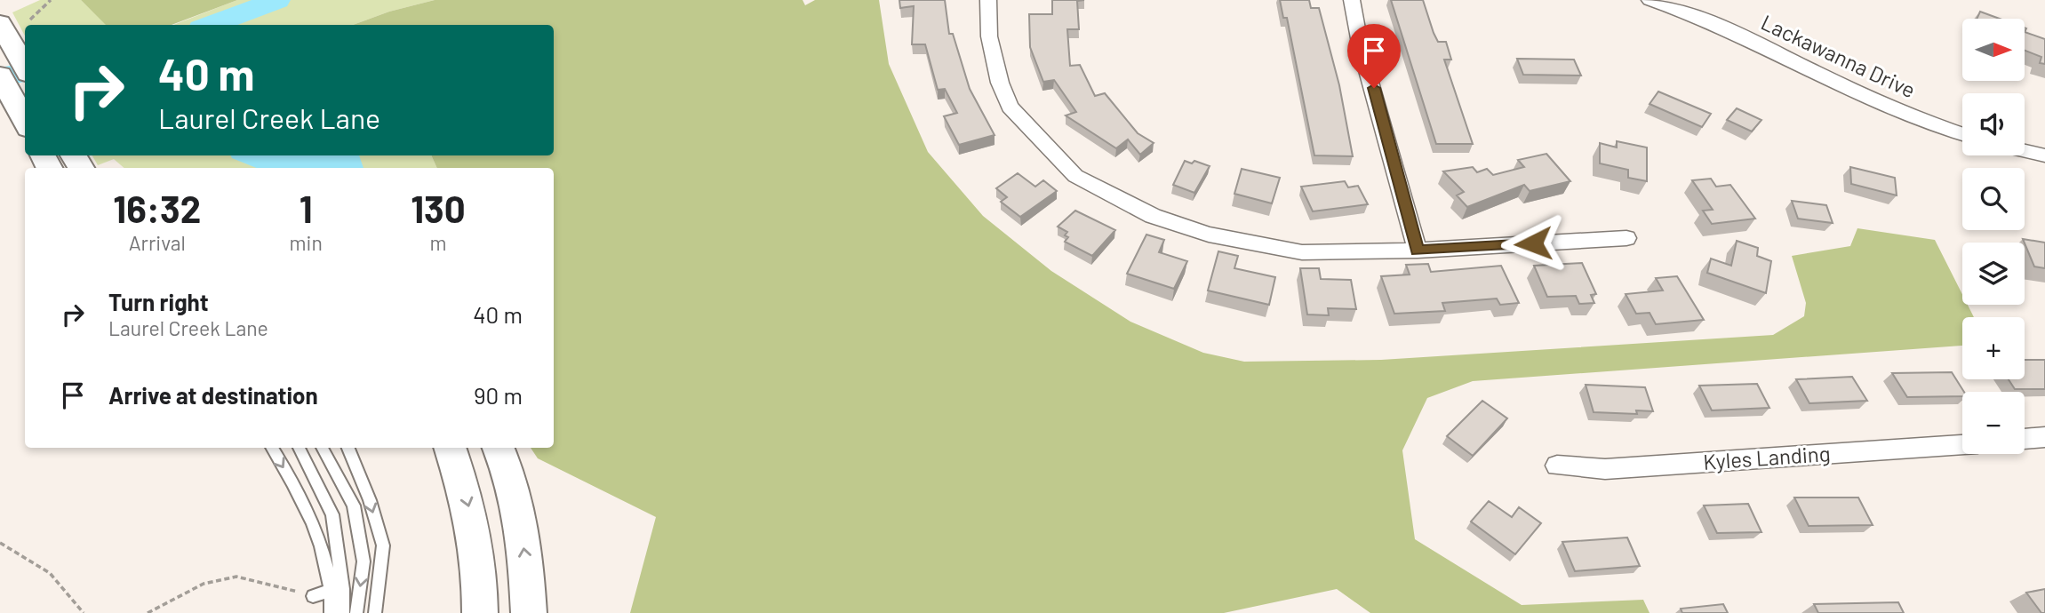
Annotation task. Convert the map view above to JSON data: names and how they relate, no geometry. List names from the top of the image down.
{
  "streets": {
    "street": ["Lackawanna Drive", "Kyles Landing"]
  },
  "north": "right",
  "page": {
    "map_buttons": ["+", "−"],
    "turn": ["40 m", "Laurel Creek Lane"],
    "eta": [
      "16:32",
      "Arrival",
      "1",
      "min",
      "130",
      "m"
    ],
    "list": [
      {
        "name": "Turn right",
        "note": "Laurel Creek Lane",
        "value": "40 m"
      },
      {
        "name": "Arrive at destination",
        "value": "90 m"
      }
    ]
  }
}
